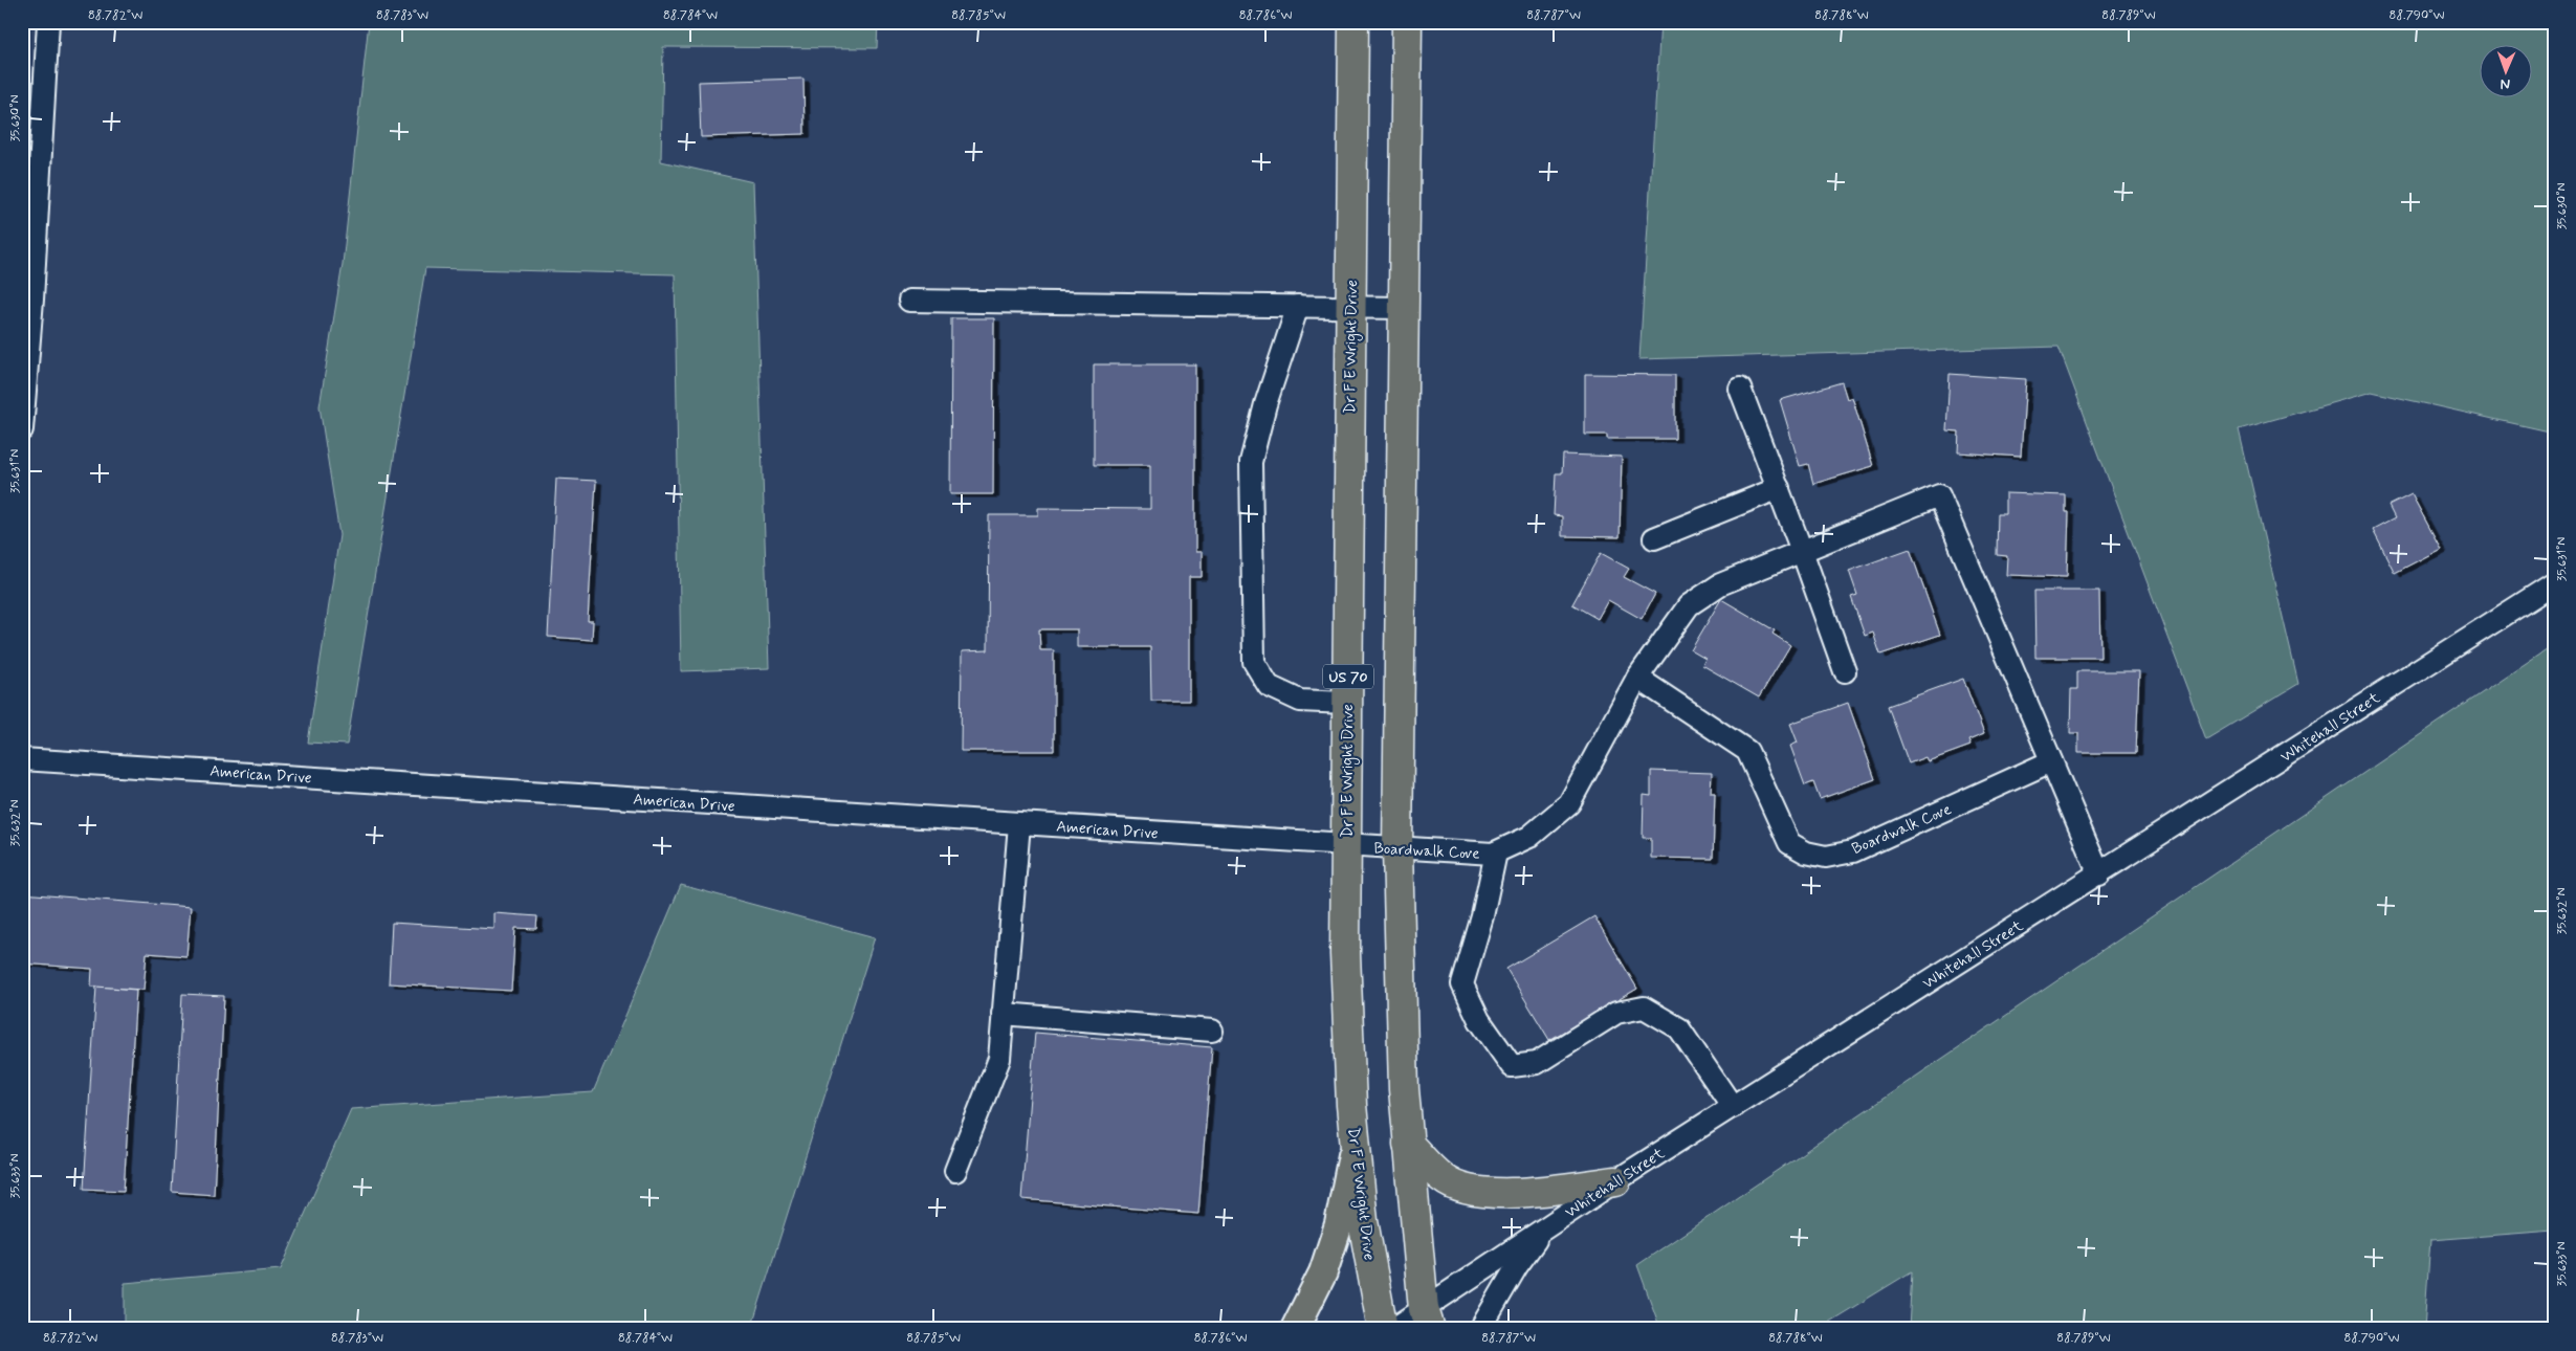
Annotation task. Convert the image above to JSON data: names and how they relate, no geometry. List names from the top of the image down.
{
  "streets": {
    "highway": ["Dr F E Wright Drive", "US 70"],
    "street": ["Whitehall Street", "American Drive", "Boardwalk Cove"]
  },
  "crossings": [
    ["Dr F E Wright Drive", "American Drive"],
    ["Dr F E Wright Drive", "Boardwalk Cove"],
    ["Whitehall Street", "Boardwalk Cove"],
    ["American Drive", "Boardwalk Cove"]
  ],
  "north": "bottom",
  "coordinates": [
    "88.782°W",
    "88.783°W",
    "88.784°W",
    "88.785°W",
    "88.786°W",
    "88.787°W",
    "88.788°W",
    "88.789°W",
    "88.790°W",
    "35.630°N",
    "35.631°N",
    "35.632°N",
    "35.633°N"
  ]
}
